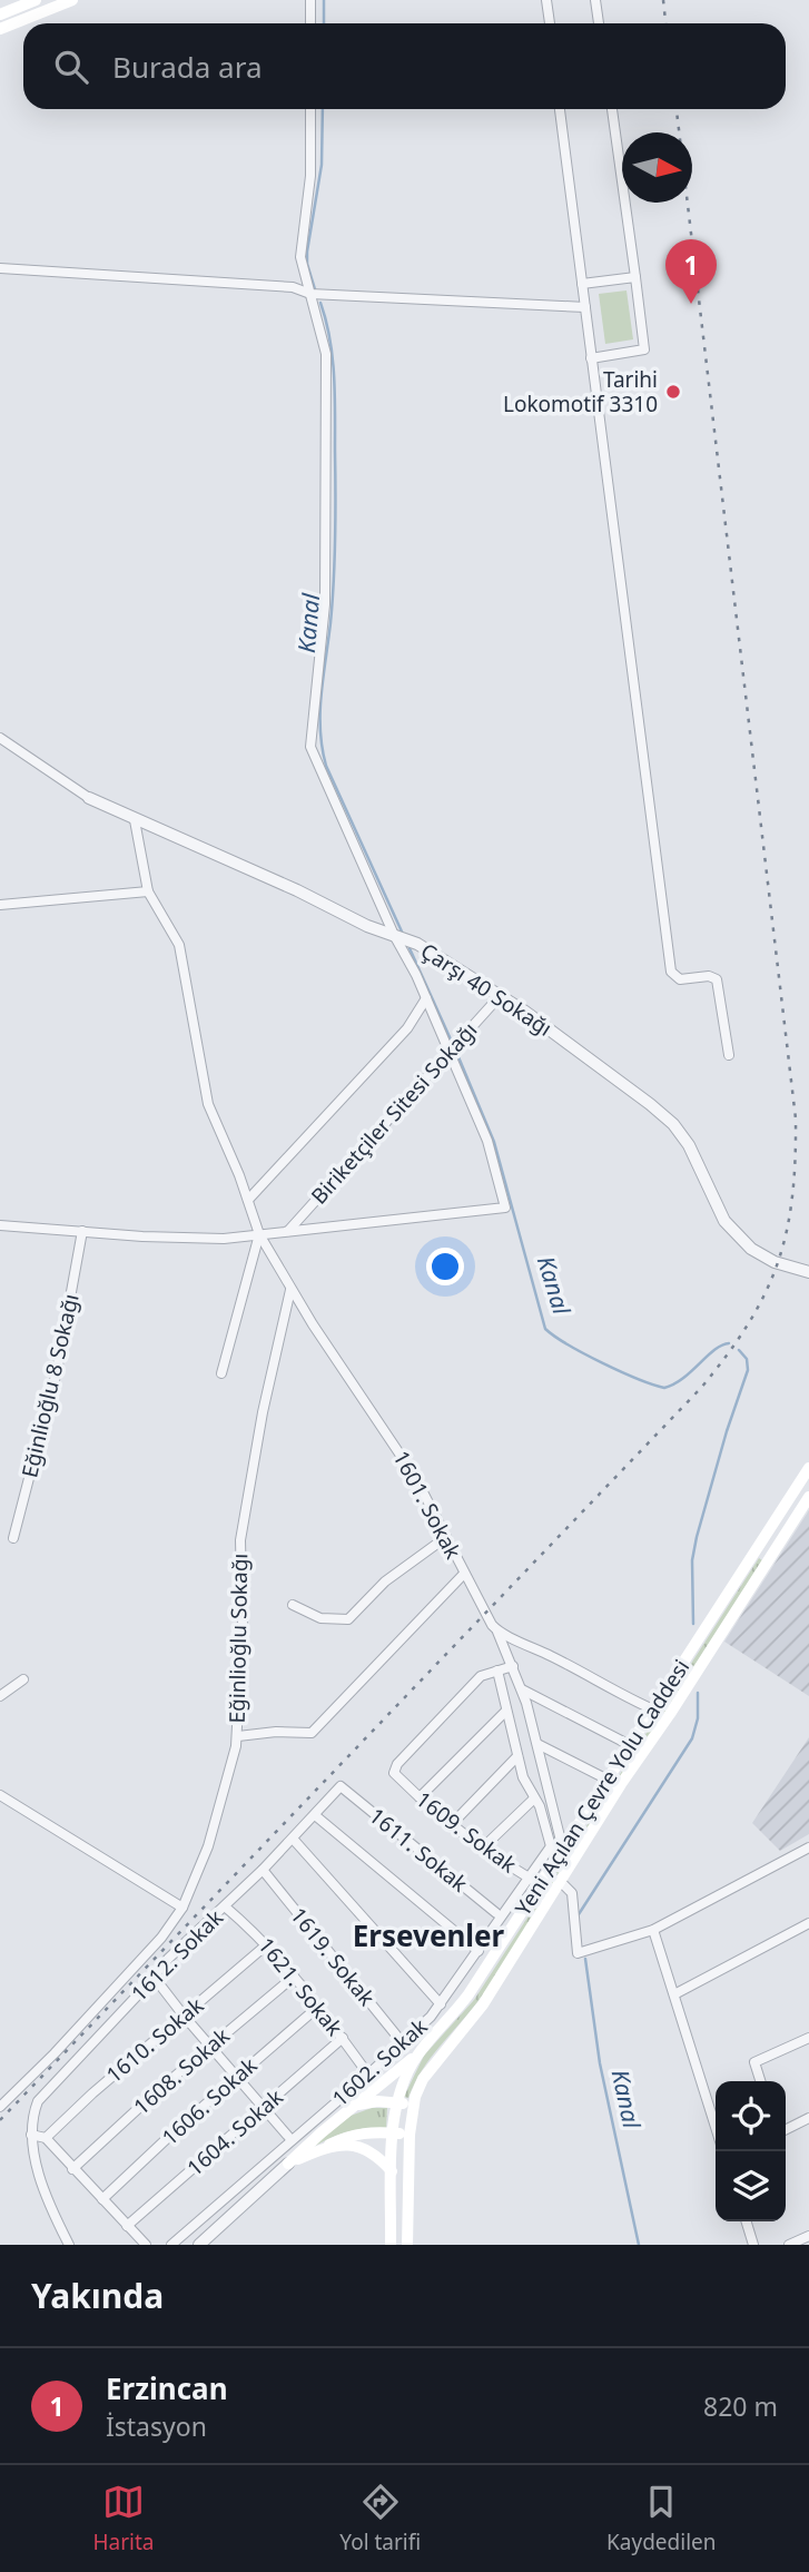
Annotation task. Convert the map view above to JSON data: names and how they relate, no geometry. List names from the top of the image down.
{
  "streets": {
    "main road": ["Yeni Açılan Çevre Yolu Caddesi"],
    "street": [
      "Çarşı 40 Sokağı",
      "Biriketçiler Sitesi Sokağı",
      "Eğinlioğlu 8 Sokağı",
      "1601. Sokak",
      "Eğinlioğlu Sokağı",
      "1609. Sokak",
      "1611. Sokak",
      "1612. Sokak",
      "1619. Sokak",
      "1621. Sokak",
      "1610. Sokak",
      "1602. Sokak",
      "1608. Sokak",
      "1606. Sokak",
      "1604. Sokak"
    ]
  },
  "crossings": [
    ["Çarşı 40 Sokağı", "Biriketçiler Sitesi Sokağı"],
    ["Çarşı 40 Sokağı", "1601. Sokak"],
    ["1601. Sokak", "Eğinlioğlu Sokağı"],
    ["1601. Sokak", "Yeni Açılan Çevre Yolu Caddesi"],
    ["1601. Sokak", "1602. Sokak"],
    ["Yeni Açılan Çevre Yolu Caddesi", "1609. Sokak"],
    ["Yeni Açılan Çevre Yolu Caddesi", "1602. Sokak"],
    ["1609. Sokak", "1602. Sokak"],
    ["1611. Sokak", "1612. Sokak"],
    ["1612. Sokak", "1619. Sokak"],
    ["1612. Sokak", "1621. Sokak"],
    ["1619. Sokak", "1602. Sokak"],
    ["1621. Sokak", "1610. Sokak"],
    ["1621. Sokak", "1602. Sokak"],
    ["1621. Sokak", "1608. Sokak"],
    ["1621. Sokak", "1606. Sokak"],
    ["1621. Sokak", "1604. Sokak"]
  ],
  "districts": ["Ersevenler"],
  "water": ["Kanal"],
  "places": ["Tarihi Lokomotif 3310"],
  "north": "right",
  "page": {
    "search": "Burada ara",
    "pins": "1",
    "heading": "Yakında",
    "list": [
      {
        "mark": "1",
        "name": "Erzincan",
        "note": "İstasyon",
        "value": "820 m"
      }
    ],
    "nav": ["Harita", "Yol tarifi", "Kaydedilen"]
  }
}
